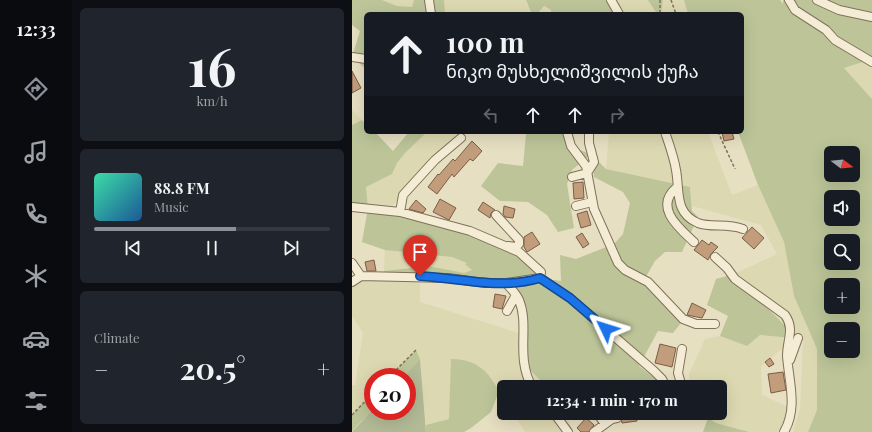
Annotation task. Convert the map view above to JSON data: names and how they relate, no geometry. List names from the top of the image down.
{
  "north": "right",
  "page": {
    "tabs": "12:33",
    "tile": [
      ["16", "km/h"],
      "Climate"
    ],
    "turn": ["100 m", "ნიკო მუსხელიშვილის ქუჩა"],
    "map_buttons": ["+", "−"],
    "song": ["88.8 FM", "Music"],
    "heat": ["−", "20.5°", "+"],
    "limit": "20",
    "trip": "12:34 · 1 min · 170 m"
  }
}
